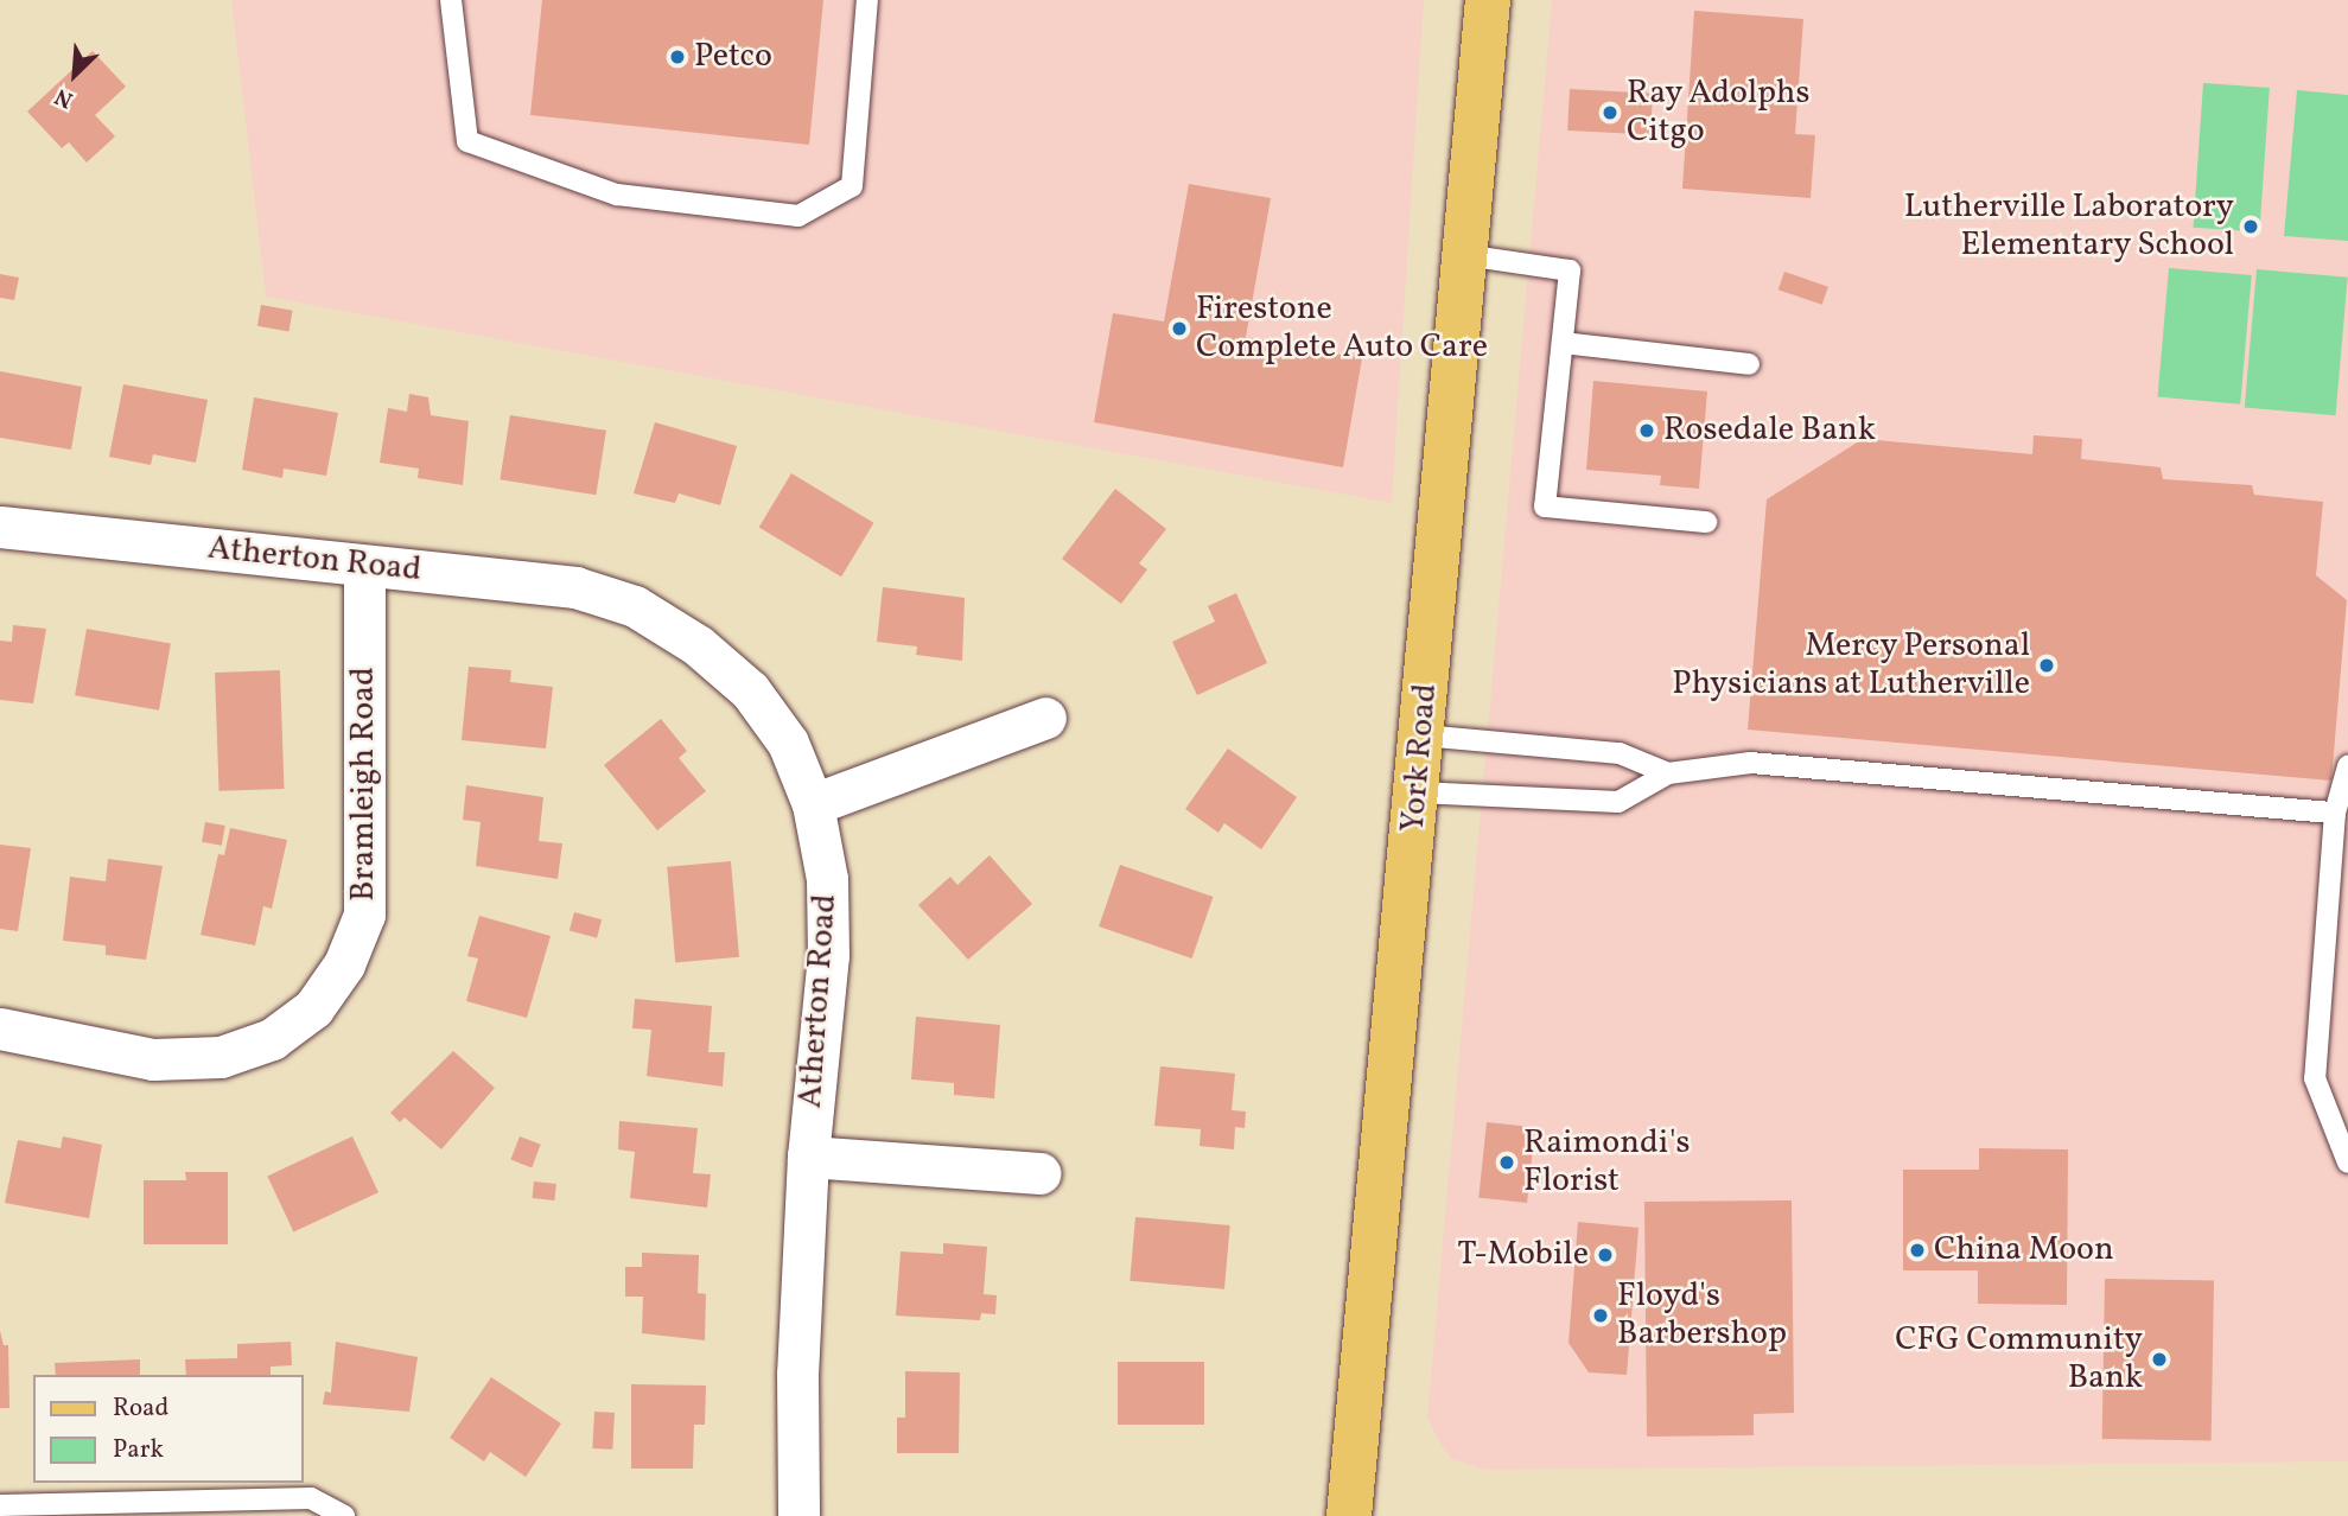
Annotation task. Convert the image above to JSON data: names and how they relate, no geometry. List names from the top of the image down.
{
  "streets": {
    "main road": ["York Road"],
    "street": ["Atherton Road", "Bramleigh Road"]
  },
  "crossings": [
    ["Atherton Road", "Bramleigh Road"]
  ],
  "places": [
    "Petco",
    "Ray Adolphs Citgo",
    "Lutherville Laboratory Elementary School",
    "Firestone Complete Auto Care",
    "Rosedale Bank",
    "Mercy Personal Physicians at Lutherville",
    "Raimondi's Florist",
    "China Moon",
    "T-Mobile",
    "Floyd's Barbershop",
    "CFG Community Bank"
  ],
  "legend": ["Road", "Park"],
  "north": "bottom left"
}
